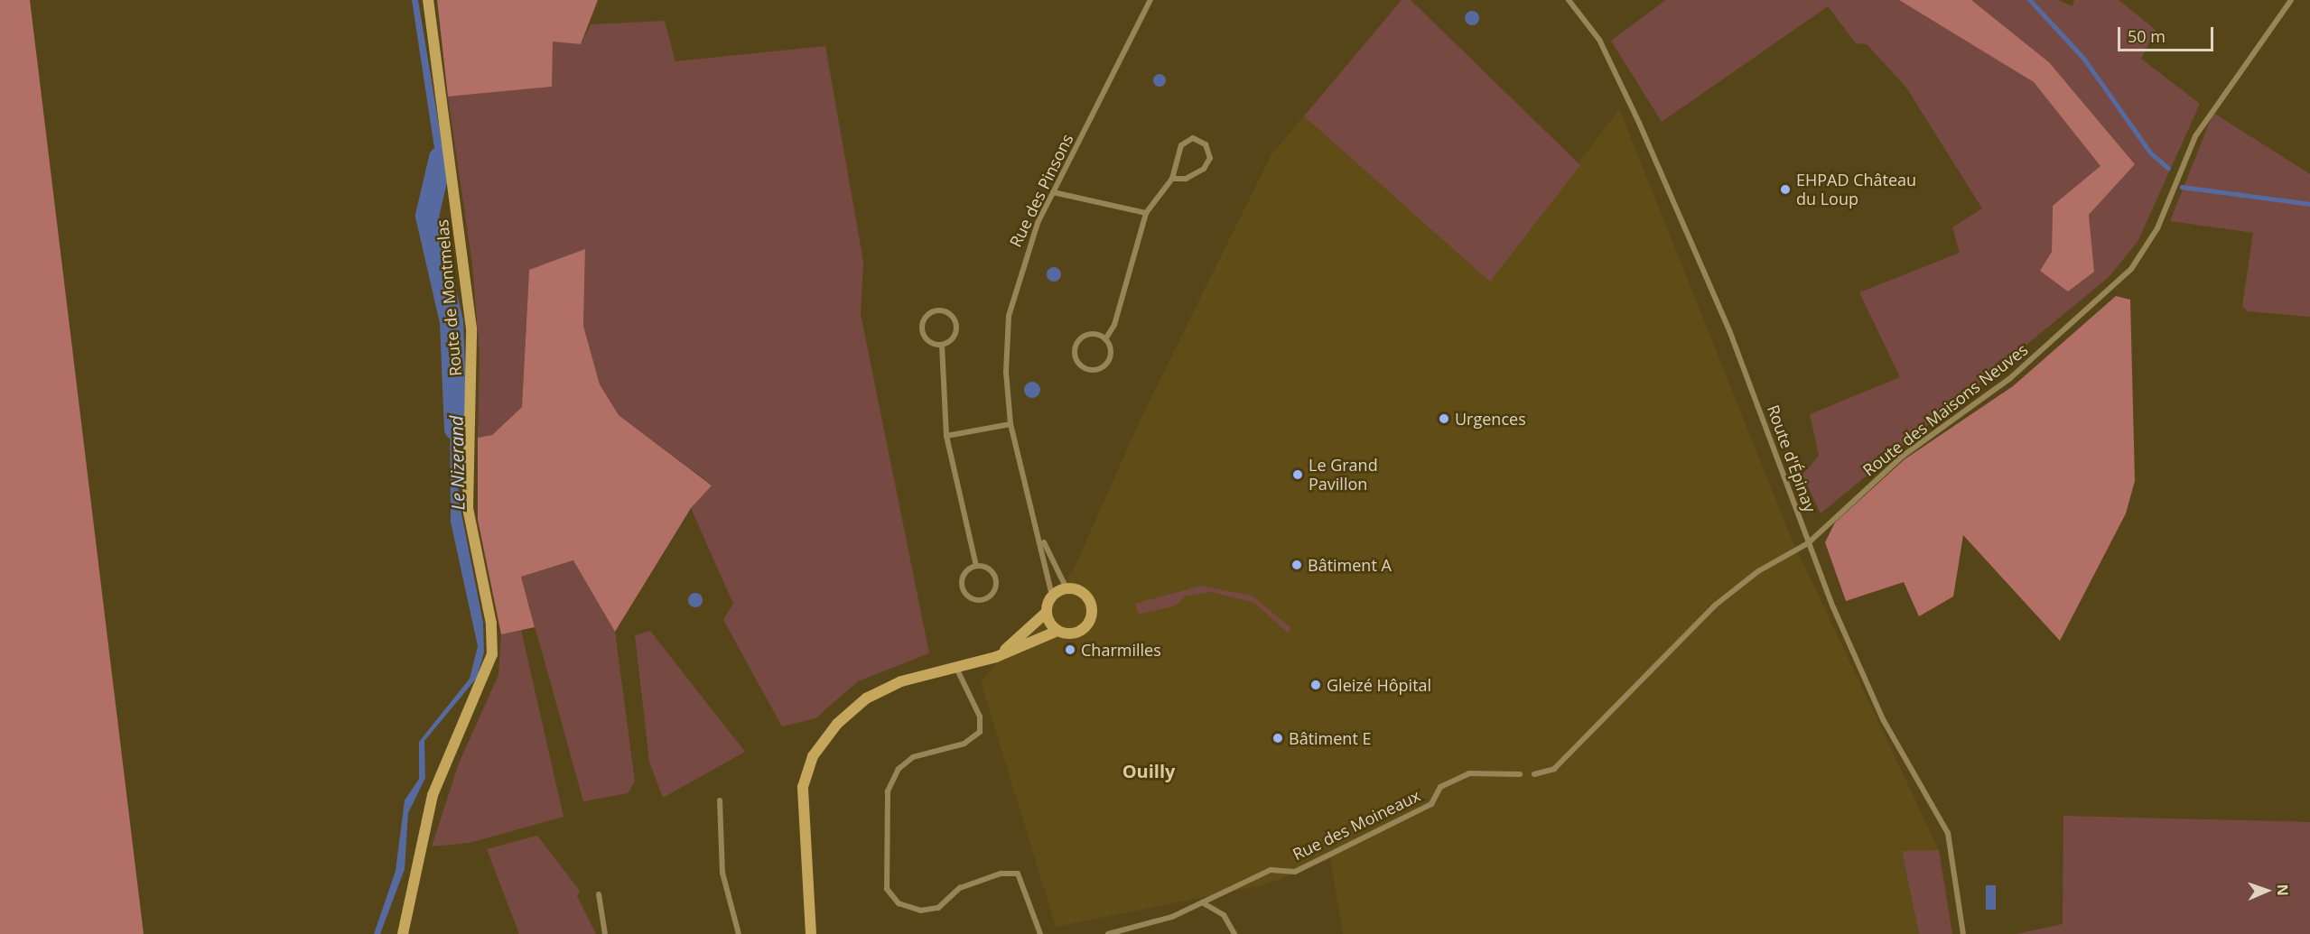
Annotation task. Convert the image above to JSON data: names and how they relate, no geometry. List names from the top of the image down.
{
  "streets": {
    "street": [
      "Rue des Pinsons",
      "Route de Montmelas",
      "Route des Maisons Neuves",
      "Route d'Épinay",
      "Rue des Moineaux"
    ]
  },
  "crossings": [
    ["Route des Maisons Neuves", "Route d'Épinay"]
  ],
  "districts": ["Ouilly"],
  "water": ["Le Nizerand"],
  "places": [
    "EHPAD Château du Loup",
    "Urgences",
    "Le Grand Pavillon",
    "Bâtiment A",
    "Charmilles",
    "Gleizé Hôpital",
    "Bâtiment E"
  ],
  "scale_bar": "50 m",
  "north": "right"
}
